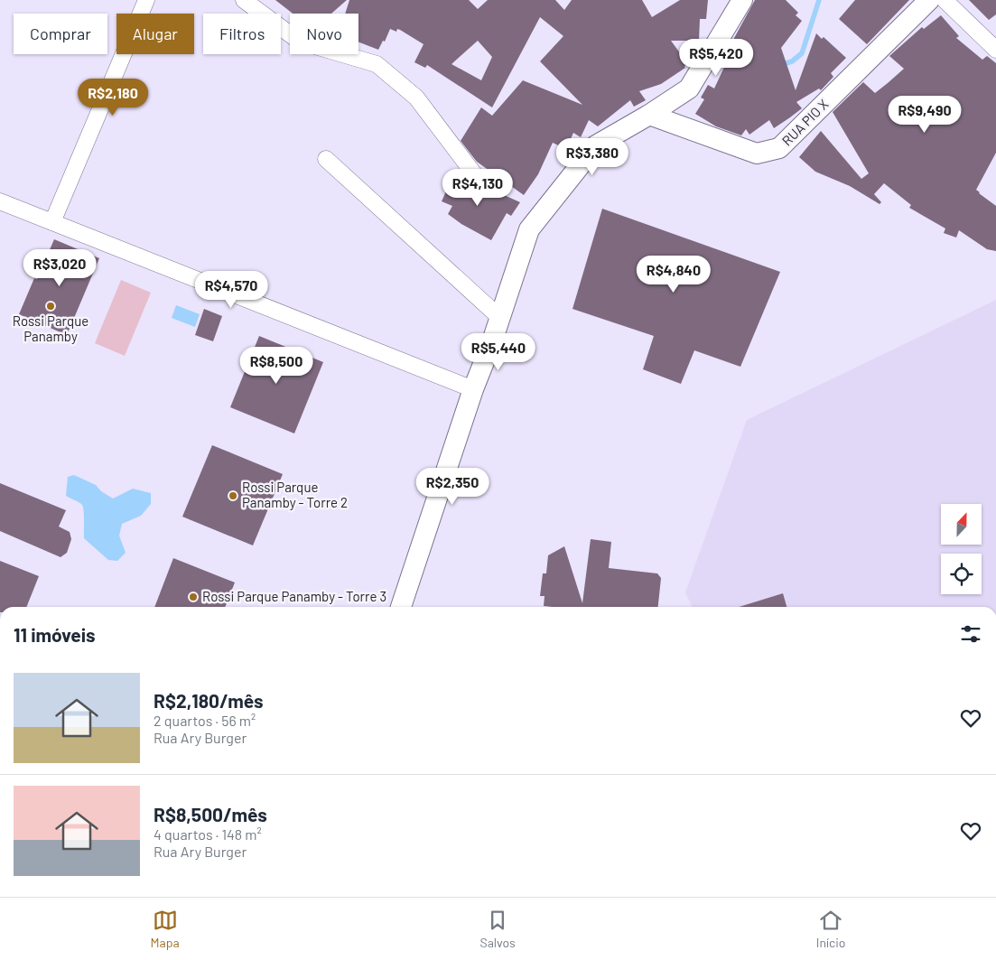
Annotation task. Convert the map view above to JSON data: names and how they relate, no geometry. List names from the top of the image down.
{
  "streets": {
    "street": ["RUA PIO X"]
  },
  "places": ["Rossi Parque Panamby", "Rossi Parque Panamby - Torre 2", "Rossi Parque Panamby - Torre 3"],
  "north": "top",
  "page": {
    "chip": [
      "Comprar",
      "Alugar",
      "Filtros",
      "Novo"
    ],
    "price": [
      "R$5,420",
      "R$2,180",
      "R$9,490",
      "R$3,380",
      "R$4,130",
      "R$3,020",
      "R$4,840",
      "R$4,570",
      "R$5,440",
      "R$8,500",
      "R$2,350"
    ],
    "heading": "11 imóveis",
    "list": [
      {
        "name": "R$2,180/mês",
        "note": "2 quartos · 56 m² · Rua Ary Burger"
      },
      {
        "name": "R$8,500/mês",
        "note": "4 quartos · 148 m² · Rua Ary Burger"
      }
    ],
    "tabs": ["Mapa", "Salvos", "Início"]
  }
}
